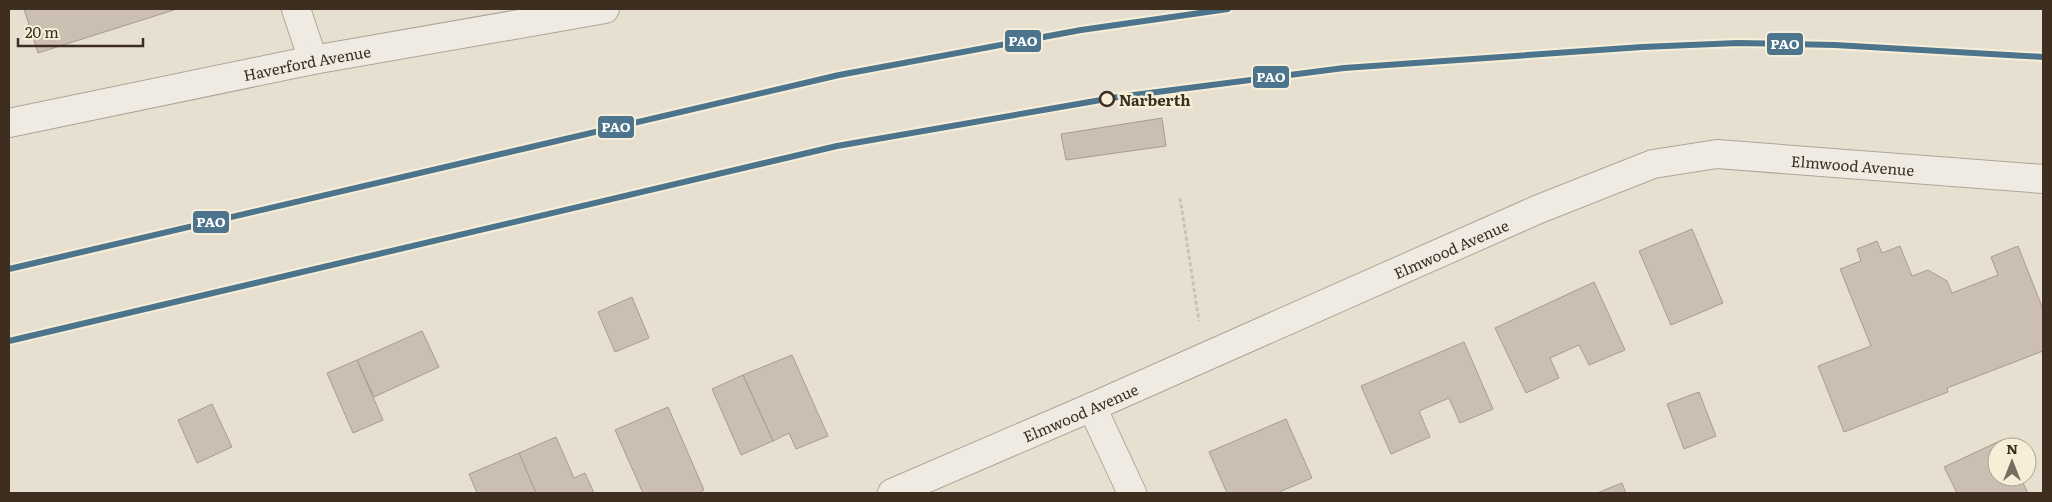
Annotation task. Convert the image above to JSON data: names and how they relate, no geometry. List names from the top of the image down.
{
  "streets": {
    "street": ["Haverford Avenue", "Elmwood Avenue"]
  },
  "places": ["Narberth"],
  "lines": ["transit line PAO"],
  "scale_bar": "20 m",
  "north": "top"
}
